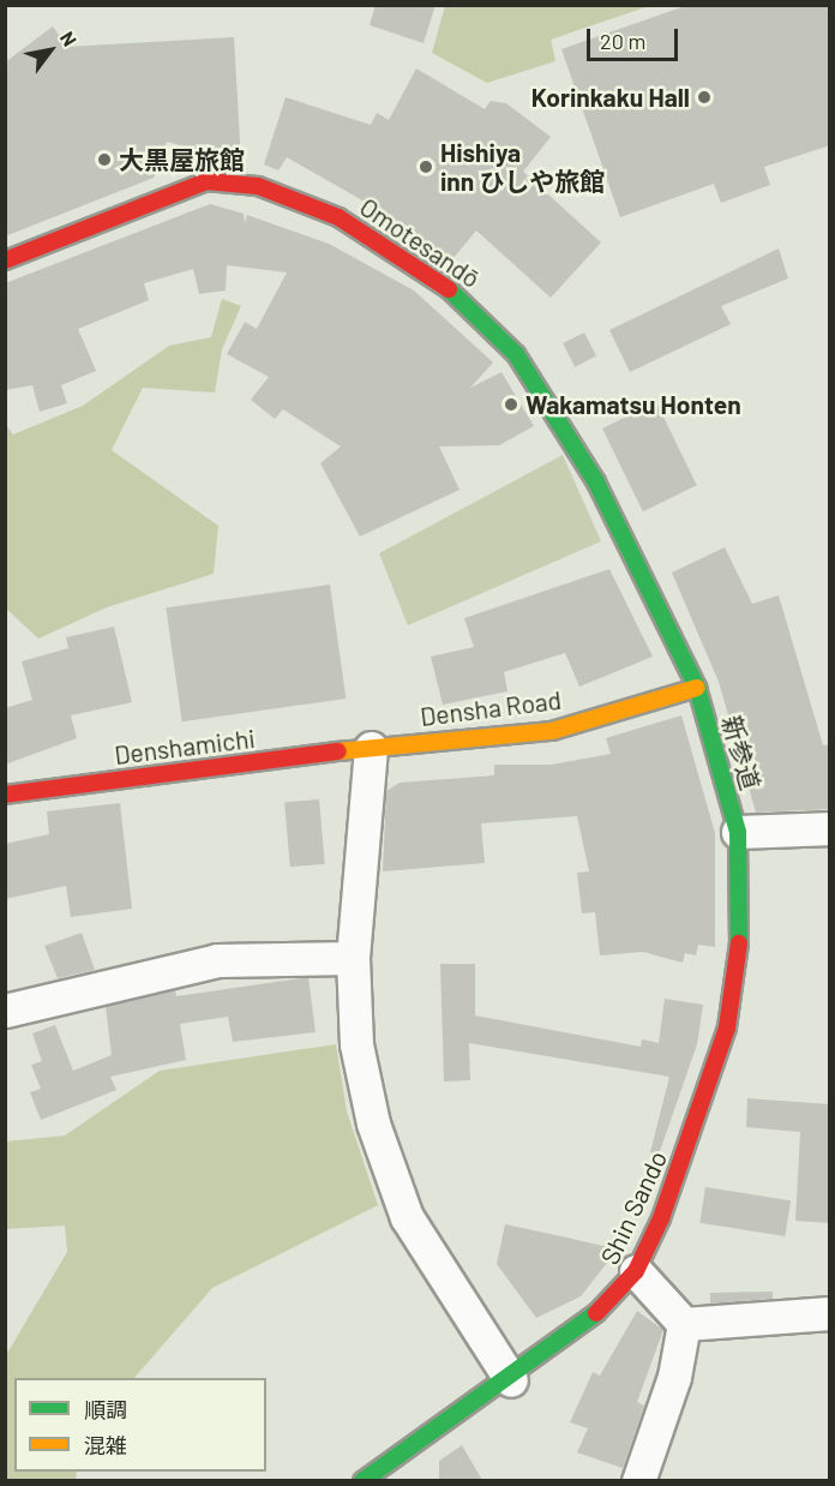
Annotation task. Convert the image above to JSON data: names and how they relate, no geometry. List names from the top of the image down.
{
  "streets": {
    "street": [
      "Omotesandō",
      "Densha Road",
      "Denshamichi",
      "新参道",
      "Shin Sando"
    ]
  },
  "crossings": [
    ["Omotesandō", "Densha Road"],
    ["Omotesandō", "新参道"],
    ["Densha Road", "Denshamichi"],
    ["Densha Road", "新参道"],
    ["新参道", "Shin Sando"]
  ],
  "places": [
    "Korinkaku Hall",
    "大黒屋旅館",
    "Hishiya inn ひしや旅館",
    "Wakamatsu Honten"
  ],
  "legend": ["順調", "混雑"],
  "scale_bar": "20 m",
  "north": "top right"
}
